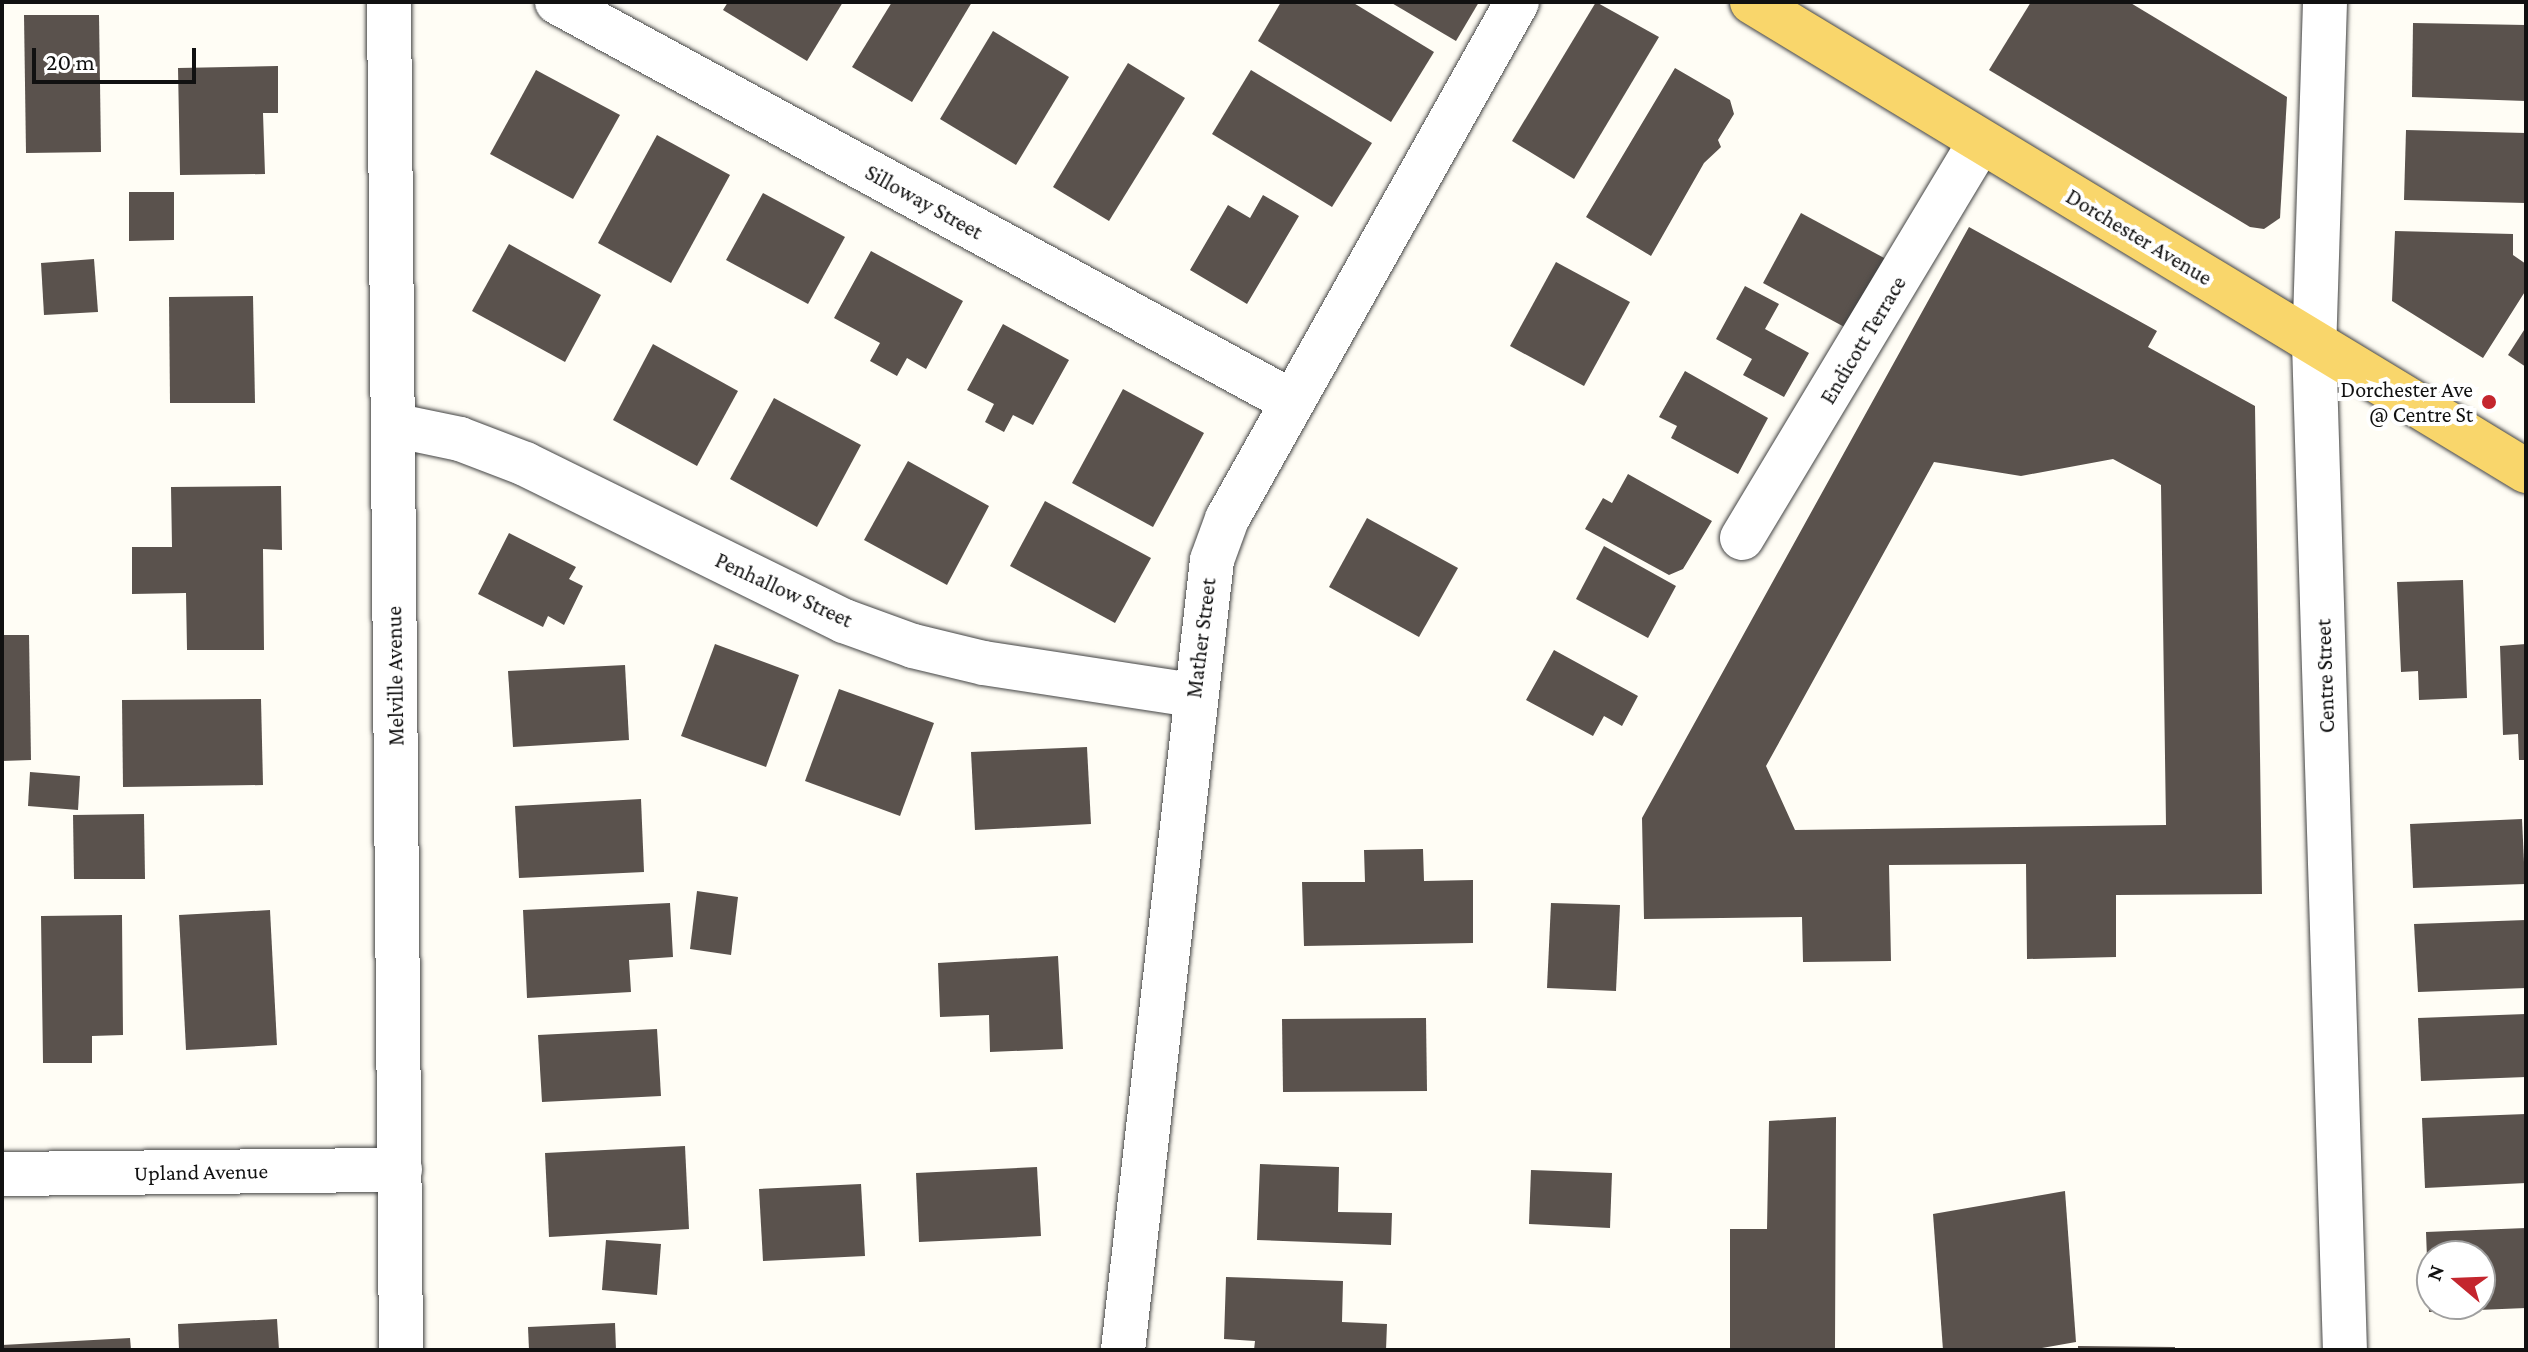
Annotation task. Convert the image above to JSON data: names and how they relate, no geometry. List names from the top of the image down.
{
  "streets": {
    "main road": ["Dorchester Avenue"],
    "street": [
      "Silloway Street",
      "Endicott Terrace",
      "Penhallow Street",
      "Mather Street",
      "Melville Avenue",
      "Centre Street",
      "Upland Avenue"
    ]
  },
  "crossings": [
    ["Silloway Street", "Mather Street"],
    ["Dorchester Avenue", "Endicott Terrace"],
    ["Dorchester Avenue", "Centre Street"],
    ["Penhallow Street", "Mather Street"],
    ["Penhallow Street", "Melville Avenue"],
    ["Melville Avenue", "Upland Avenue"]
  ],
  "places": ["Dorchester Ave @ Centre St"],
  "scale_bar": "20 m",
  "north": "left"
}
